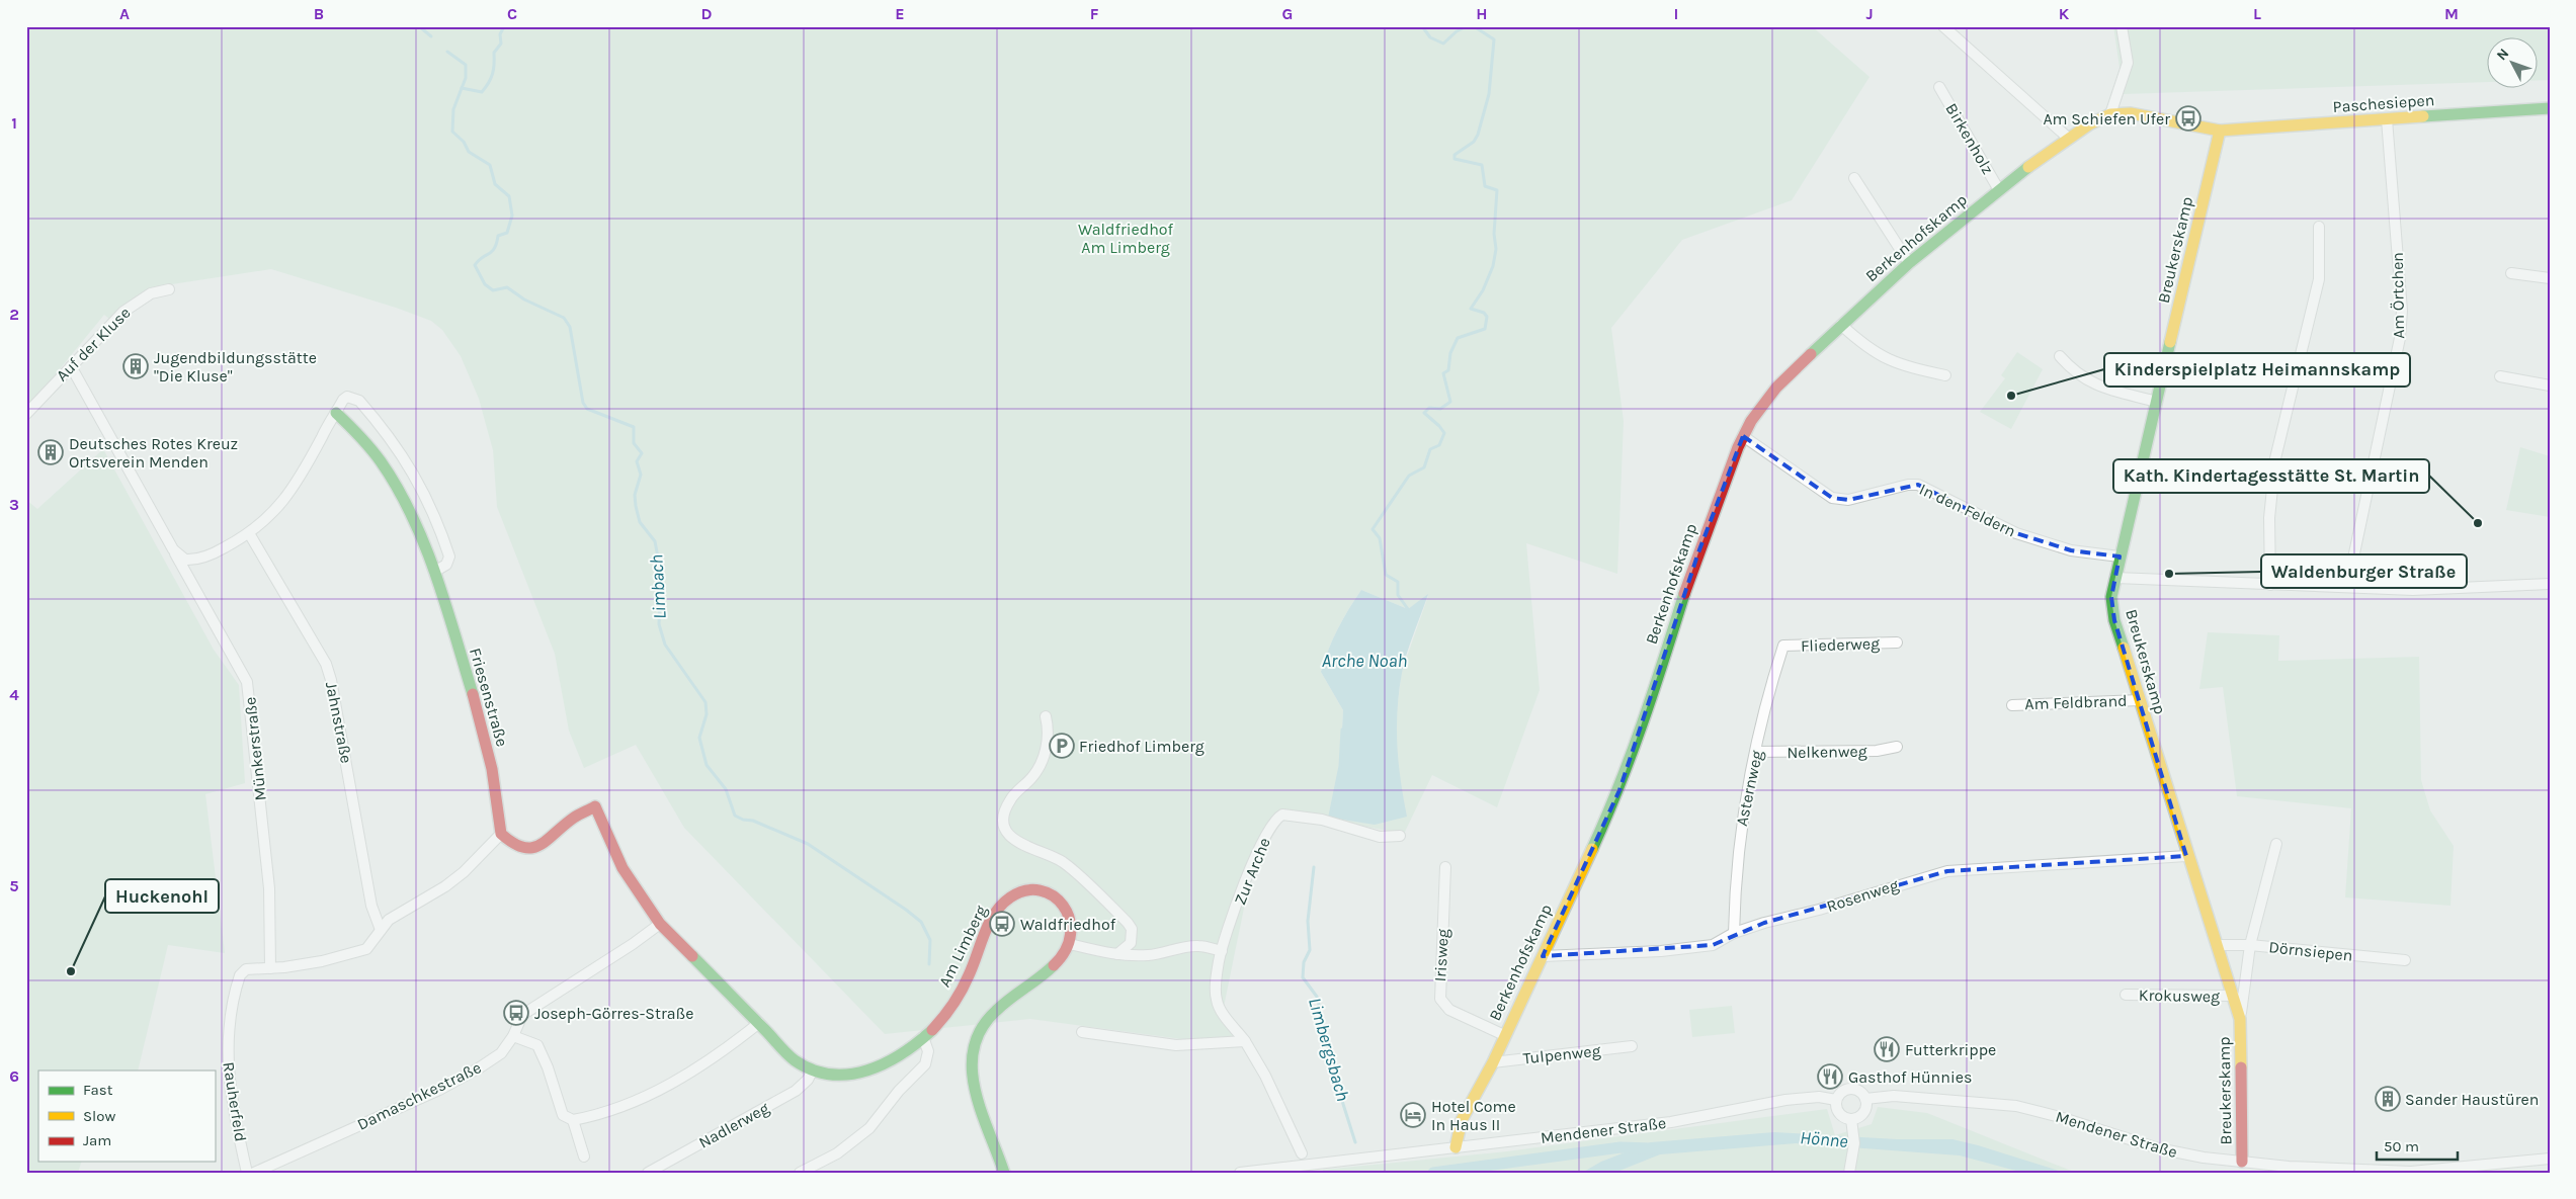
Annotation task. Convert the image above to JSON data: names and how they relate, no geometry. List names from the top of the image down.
{
  "streets": {
    "street": [
      "Paschesiepen",
      "Birkenholz",
      "Berkenhofskamp",
      "Breukerskamp",
      "Am Örtchen",
      "Auf der Kluse",
      "In den Feldern",
      "Fliederweg",
      "Friesenstraße",
      "Am Feldbrand",
      "Jahnstraße",
      "Münkerstraße",
      "Nelkenweg",
      "Asternweg",
      "Zur Arche",
      "Rosenweg",
      "Am Limberg",
      "Dörnsiepen",
      "Irisweg",
      "Krokusweg",
      "Tulpenweg",
      "Damaschkestraße",
      "Rauherfeld",
      "Nadlerweg",
      "Mendener Straße"
    ]
  },
  "crossings": [
    ["Paschesiepen", "Berkenhofskamp"],
    ["Paschesiepen", "Breukerskamp"],
    ["Paschesiepen", "Am Örtchen"],
    ["Birkenholz", "Berkenhofskamp"],
    ["Berkenhofskamp", "Breukerskamp"],
    ["Berkenhofskamp", "In den Feldern"],
    ["Berkenhofskamp", "Rosenweg"],
    ["Berkenhofskamp", "Irisweg"],
    ["Berkenhofskamp", "Tulpenweg"],
    ["Berkenhofskamp", "Mendener Straße"],
    ["Breukerskamp", "In den Feldern"],
    ["Breukerskamp", "Am Feldbrand"],
    ["Breukerskamp", "Rosenweg"],
    ["Breukerskamp", "Dörnsiepen"],
    ["Breukerskamp", "Krokusweg"],
    ["Breukerskamp", "Mendener Straße"],
    ["Auf der Kluse", "Münkerstraße"],
    ["Fliederweg", "Asternweg"],
    ["Friesenstraße", "Am Limberg"],
    ["Münkerstraße", "Rauherfeld"],
    ["Nelkenweg", "Asternweg"],
    ["Asternweg", "Rosenweg"],
    ["Am Limberg", "Damaschkestraße"],
    ["Am Limberg", "Nadlerweg"]
  ],
  "water": [
    "Limbach",
    "Arche Noah",
    "Limbergsbach",
    "Hönne"
  ],
  "parks": ["Waldfriedhof Am Limberg"],
  "places": {
    "bus stop": ["Am Schiefen Ufer", "Waldfriedhof", "Joseph-Görres-Straße"],
    "building": ["Jugendbildungsstätte \"Die Kluse\"", "Deutsches Rotes Kreuz Ortsverein Menden", "Sander Haustüren"],
    "other": [
      "Kinderspielplatz Heimannskamp",
      "Kath. Kindertagesstätte St. Martin",
      "Waldenburger Straße",
      "Huckenohl"
    ],
    "parking": ["Friedhof Limberg"],
    "restaurant": ["Futterkrippe", "Gasthof Hünnies"],
    "hotel": ["Hotel Come In Haus II"]
  },
  "legend": ["Fast", "Slow", "Jam"],
  "scale_bar": "50 m",
  "north": "top left",
  "grid": {
    "columns": [
      "A",
      "B",
      "C",
      "D",
      "E",
      "F",
      "G",
      "H",
      "I",
      "J",
      "K",
      "L",
      "M"
    ],
    "rows": [
      "1",
      "2",
      "3",
      "4",
      "5",
      "6"
    ]
  }
}
